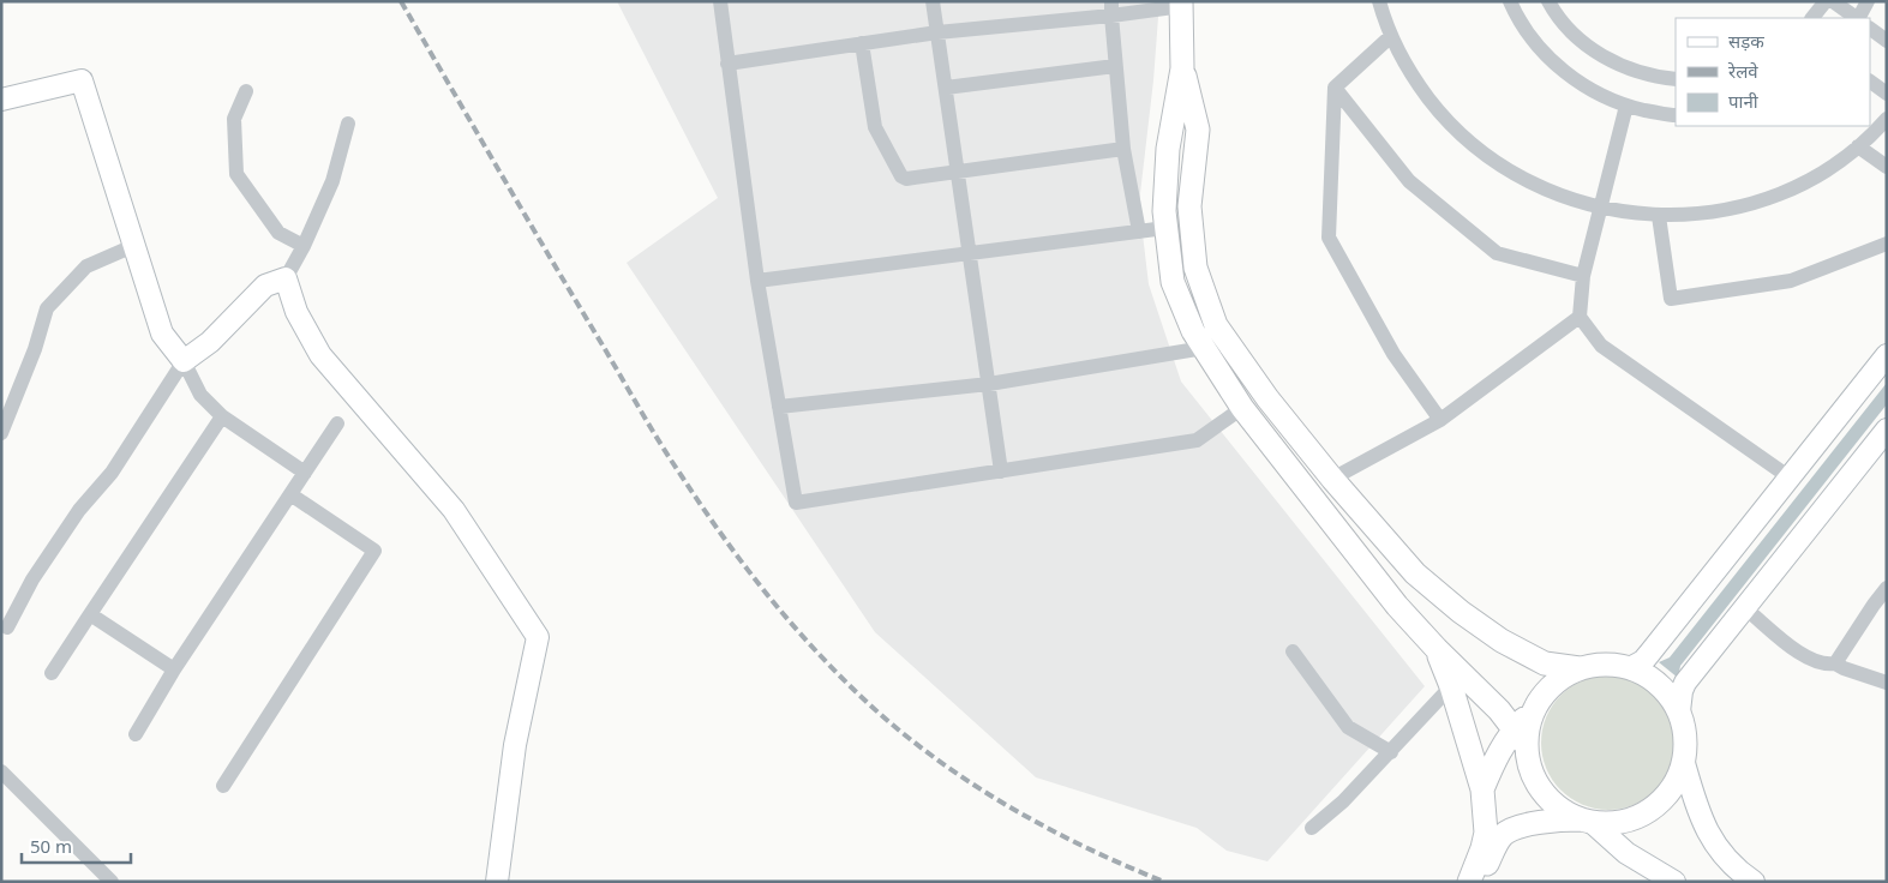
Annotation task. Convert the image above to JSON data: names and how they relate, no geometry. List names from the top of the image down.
{
  "legend": ["सड़क", "रेलवे", "पानी"],
  "scale_bar": "50 m"
}
